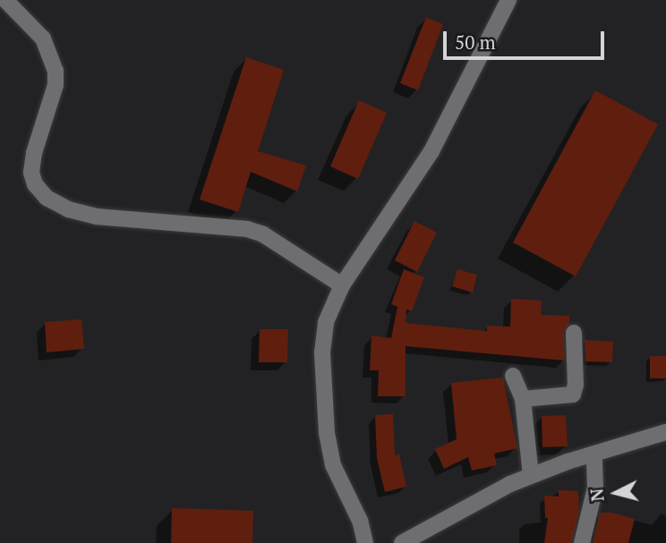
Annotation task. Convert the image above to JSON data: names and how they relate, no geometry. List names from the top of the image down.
{
  "scale_bar": "50 m",
  "north": "left"
}
